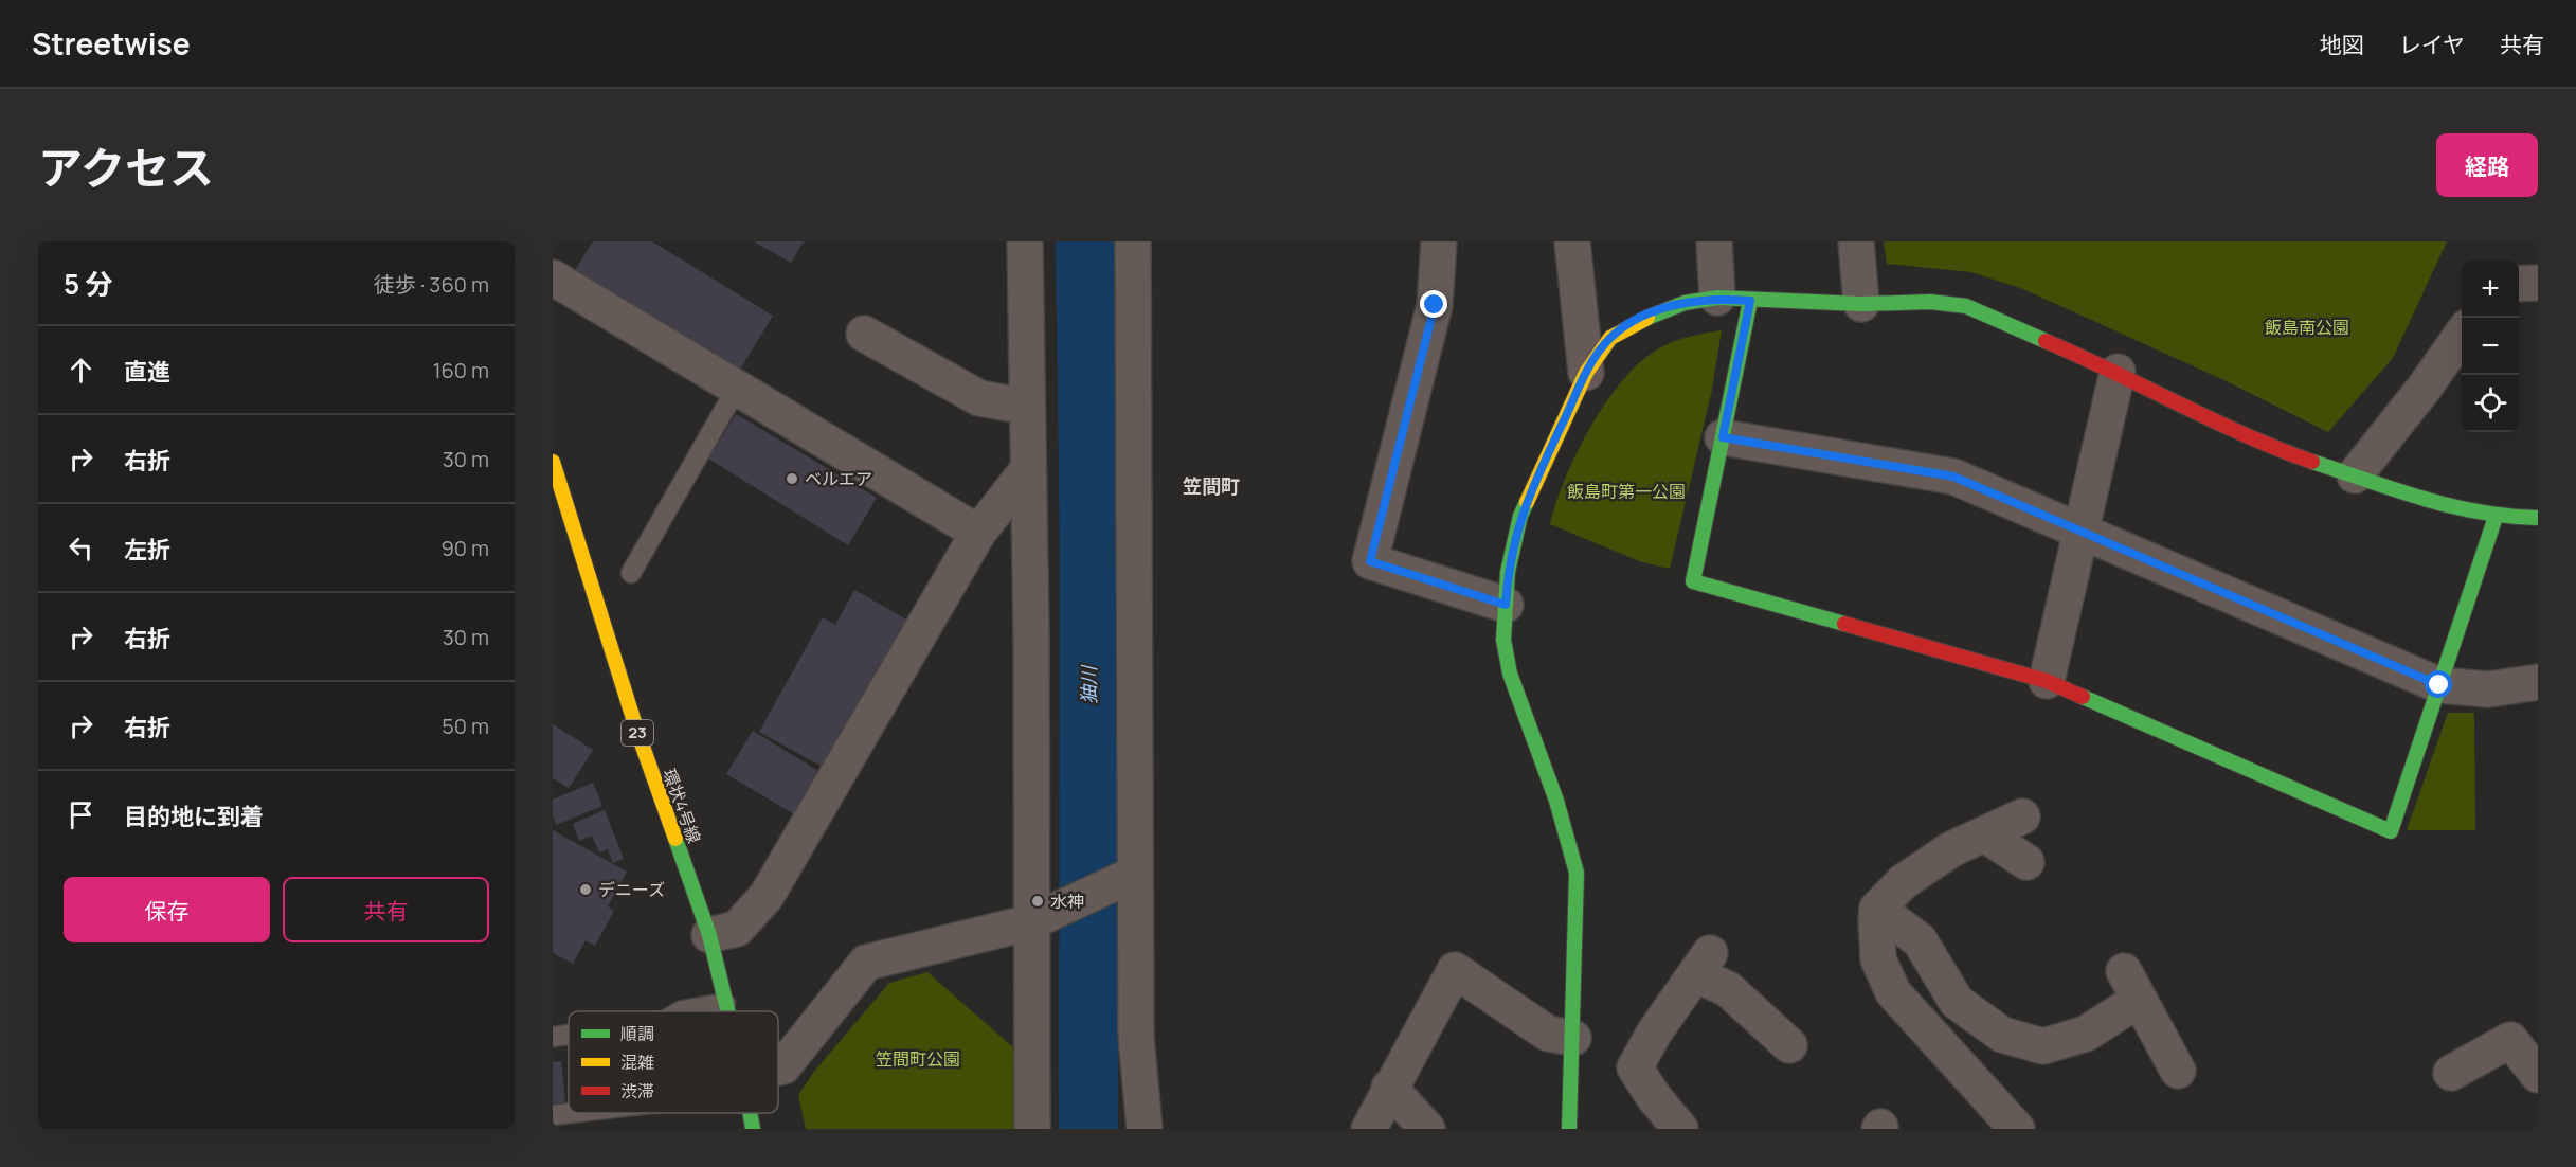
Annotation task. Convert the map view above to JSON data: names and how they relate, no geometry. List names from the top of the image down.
{
  "streets": {
    "street": ["23", "環状4号線"]
  },
  "districts": ["笠間町"],
  "water": ["㹨川"],
  "parks": ["飯島南公園", "飯島町第一公園", "笠間町公園"],
  "places": ["ベルエア", "デニーズ", "水神"],
  "legend": ["順調", "混雑", "渋滞"],
  "page": {
    "header": "Streetwise",
    "nav": ["地図", "レイヤ", "共有"],
    "title": "アクセス",
    "buttons": [
      "経路",
      ["保存", "共有"]
    ],
    "heading": ["5 分", "徒歩 · 360 m"],
    "map_buttons": ["+", "−"],
    "list": [
      ["直進", "160 m"],
      ["右折", "30 m"],
      ["左折", "90 m"],
      ["右折", "30 m"],
      ["右折", "50 m"],
      "目的地に到着"
    ]
  }
}
